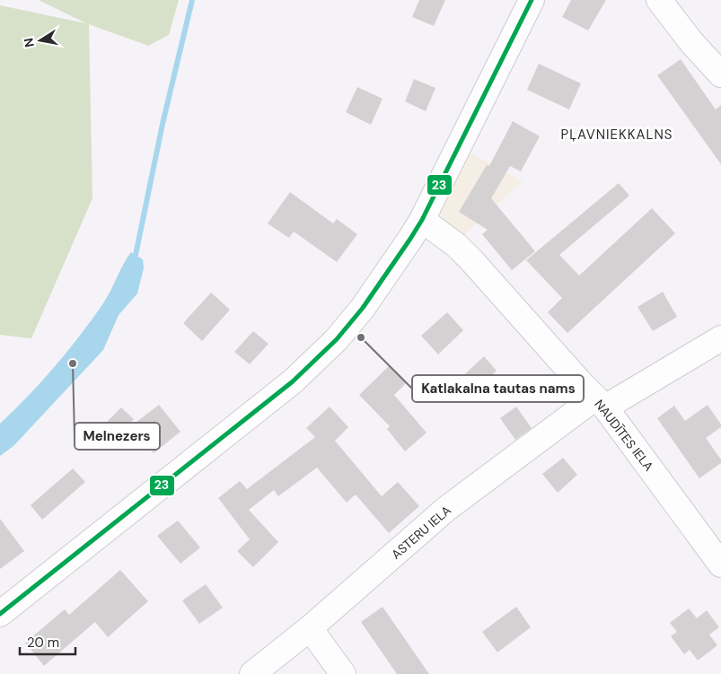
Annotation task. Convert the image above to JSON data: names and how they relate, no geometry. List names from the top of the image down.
{
  "streets": {
    "street": ["NAUDĪTES IELA", "ASTERU IELA"]
  },
  "crossings": [
    ["NAUDĪTES IELA", "ASTERU IELA"]
  ],
  "districts": ["PĻAVNIEKKALNS"],
  "places": ["Katlakalna tautas nams", "Melnezers"],
  "lines": ["transit line 23"],
  "scale_bar": "20 m",
  "north": "left"
}
